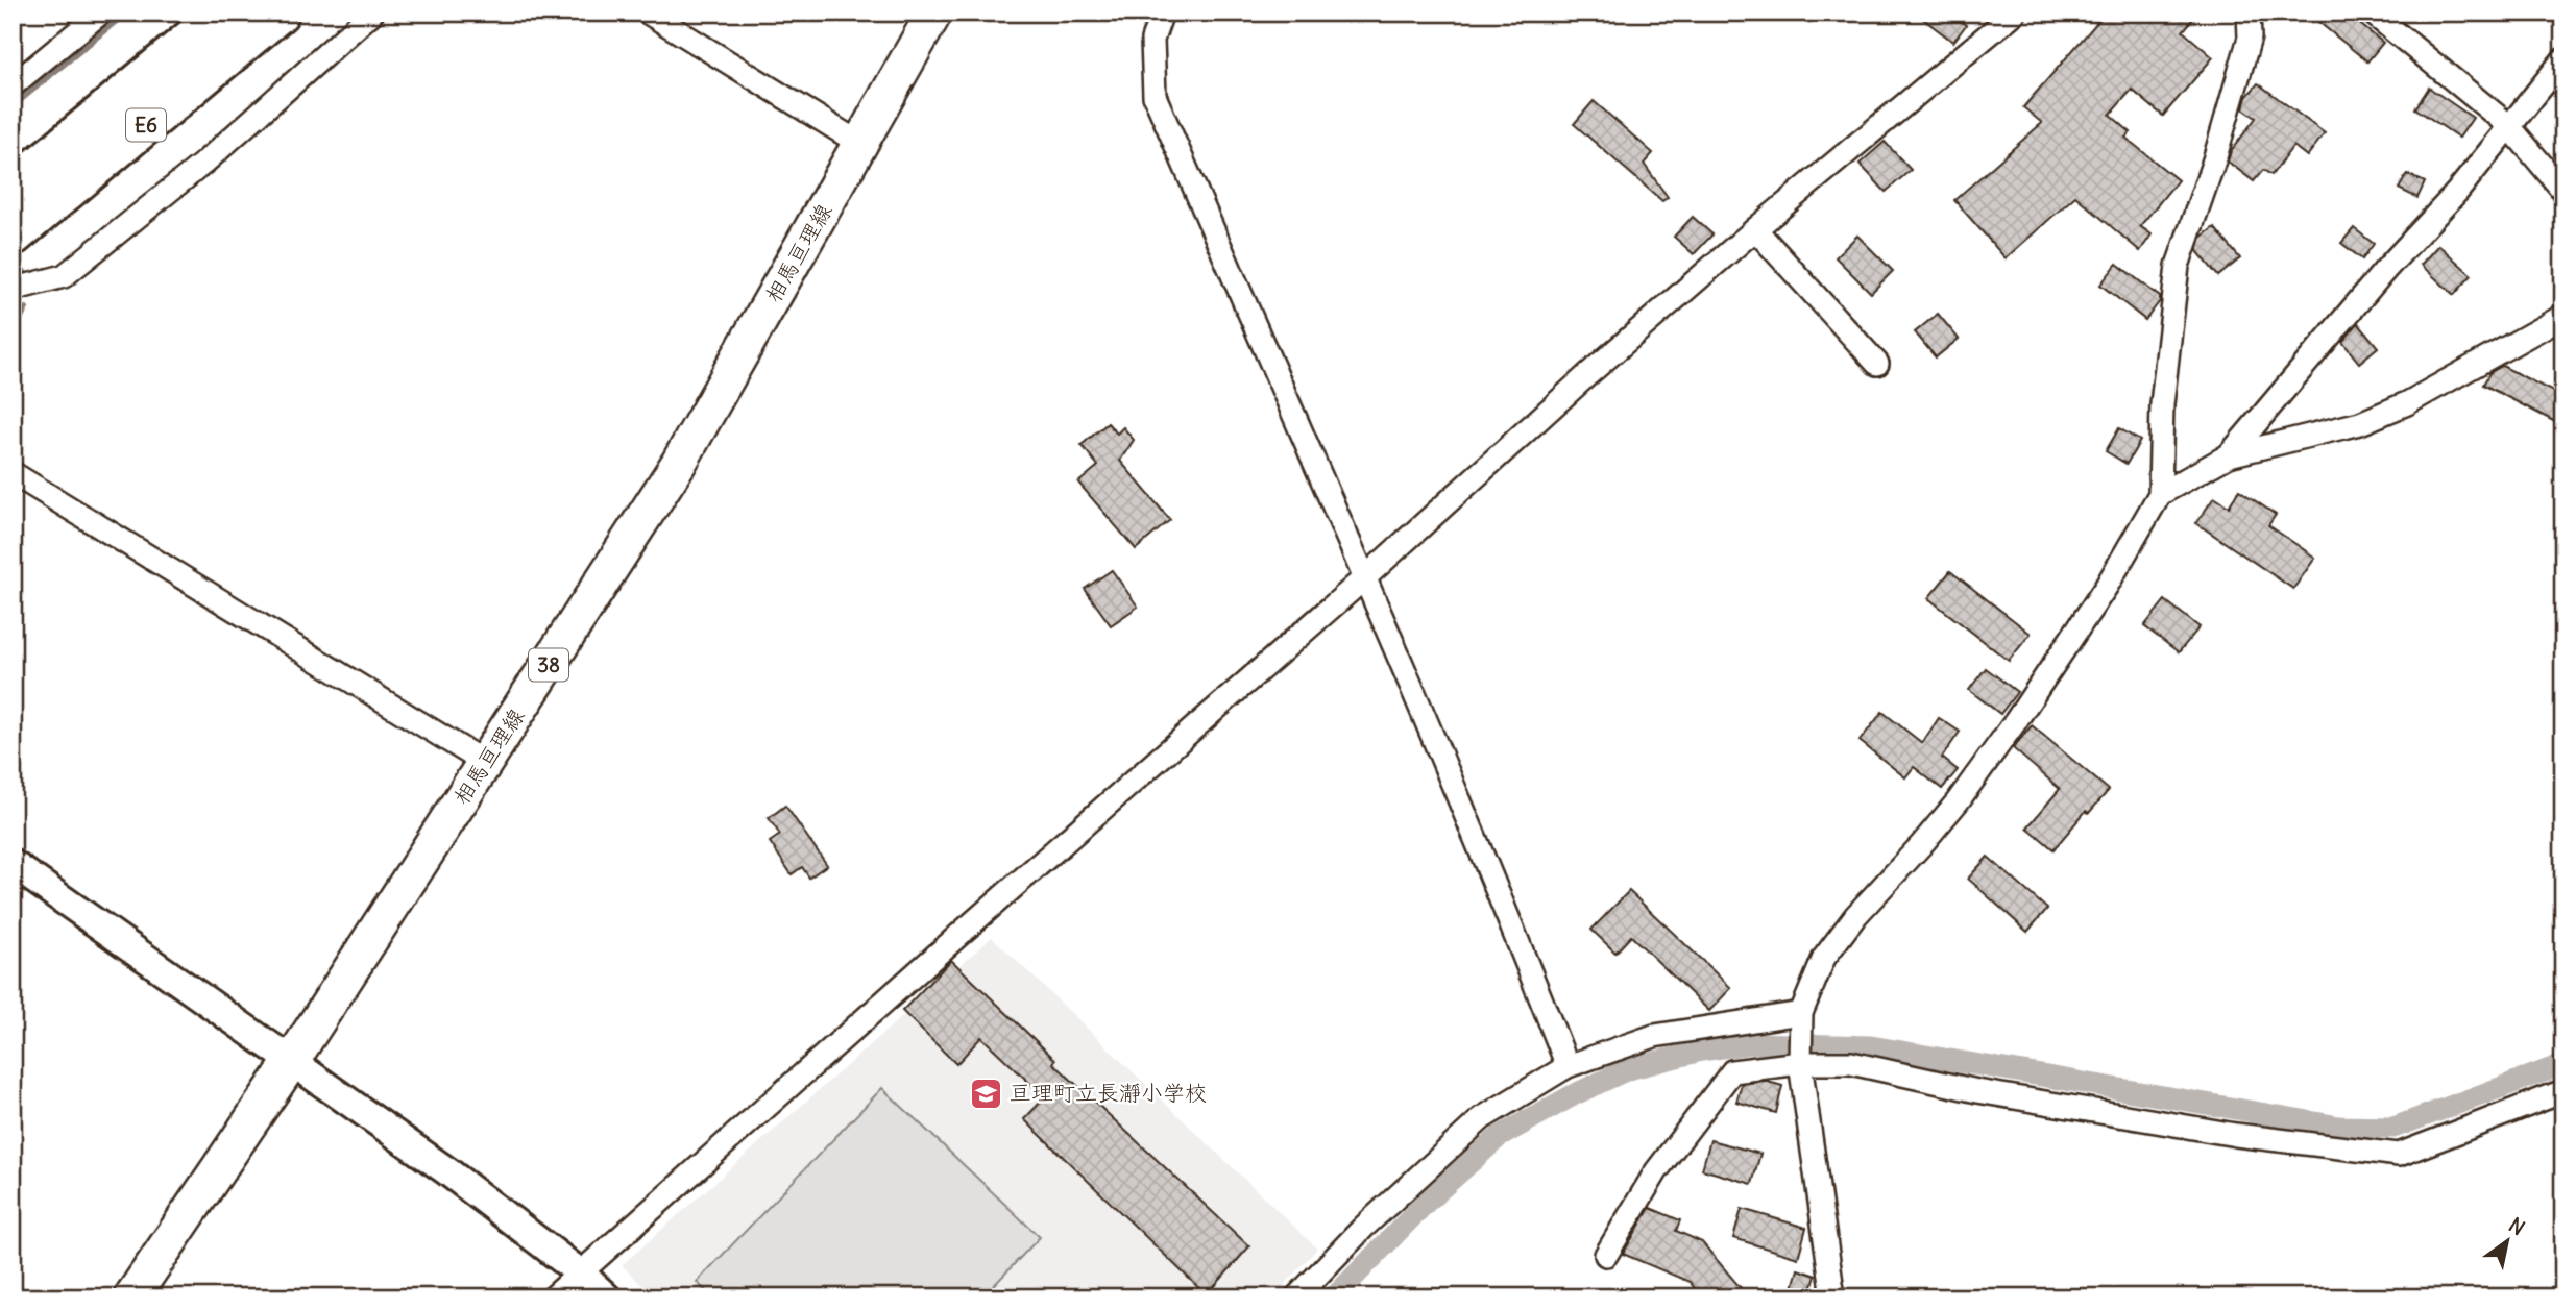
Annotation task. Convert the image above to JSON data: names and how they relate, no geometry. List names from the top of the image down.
{
  "streets": {
    "highway": ["E6"],
    "main road": ["相馬亘理線", "38"]
  },
  "places": {
    "school or university": ["亘理町立長瀞小学校"]
  },
  "north": "top right"
}
